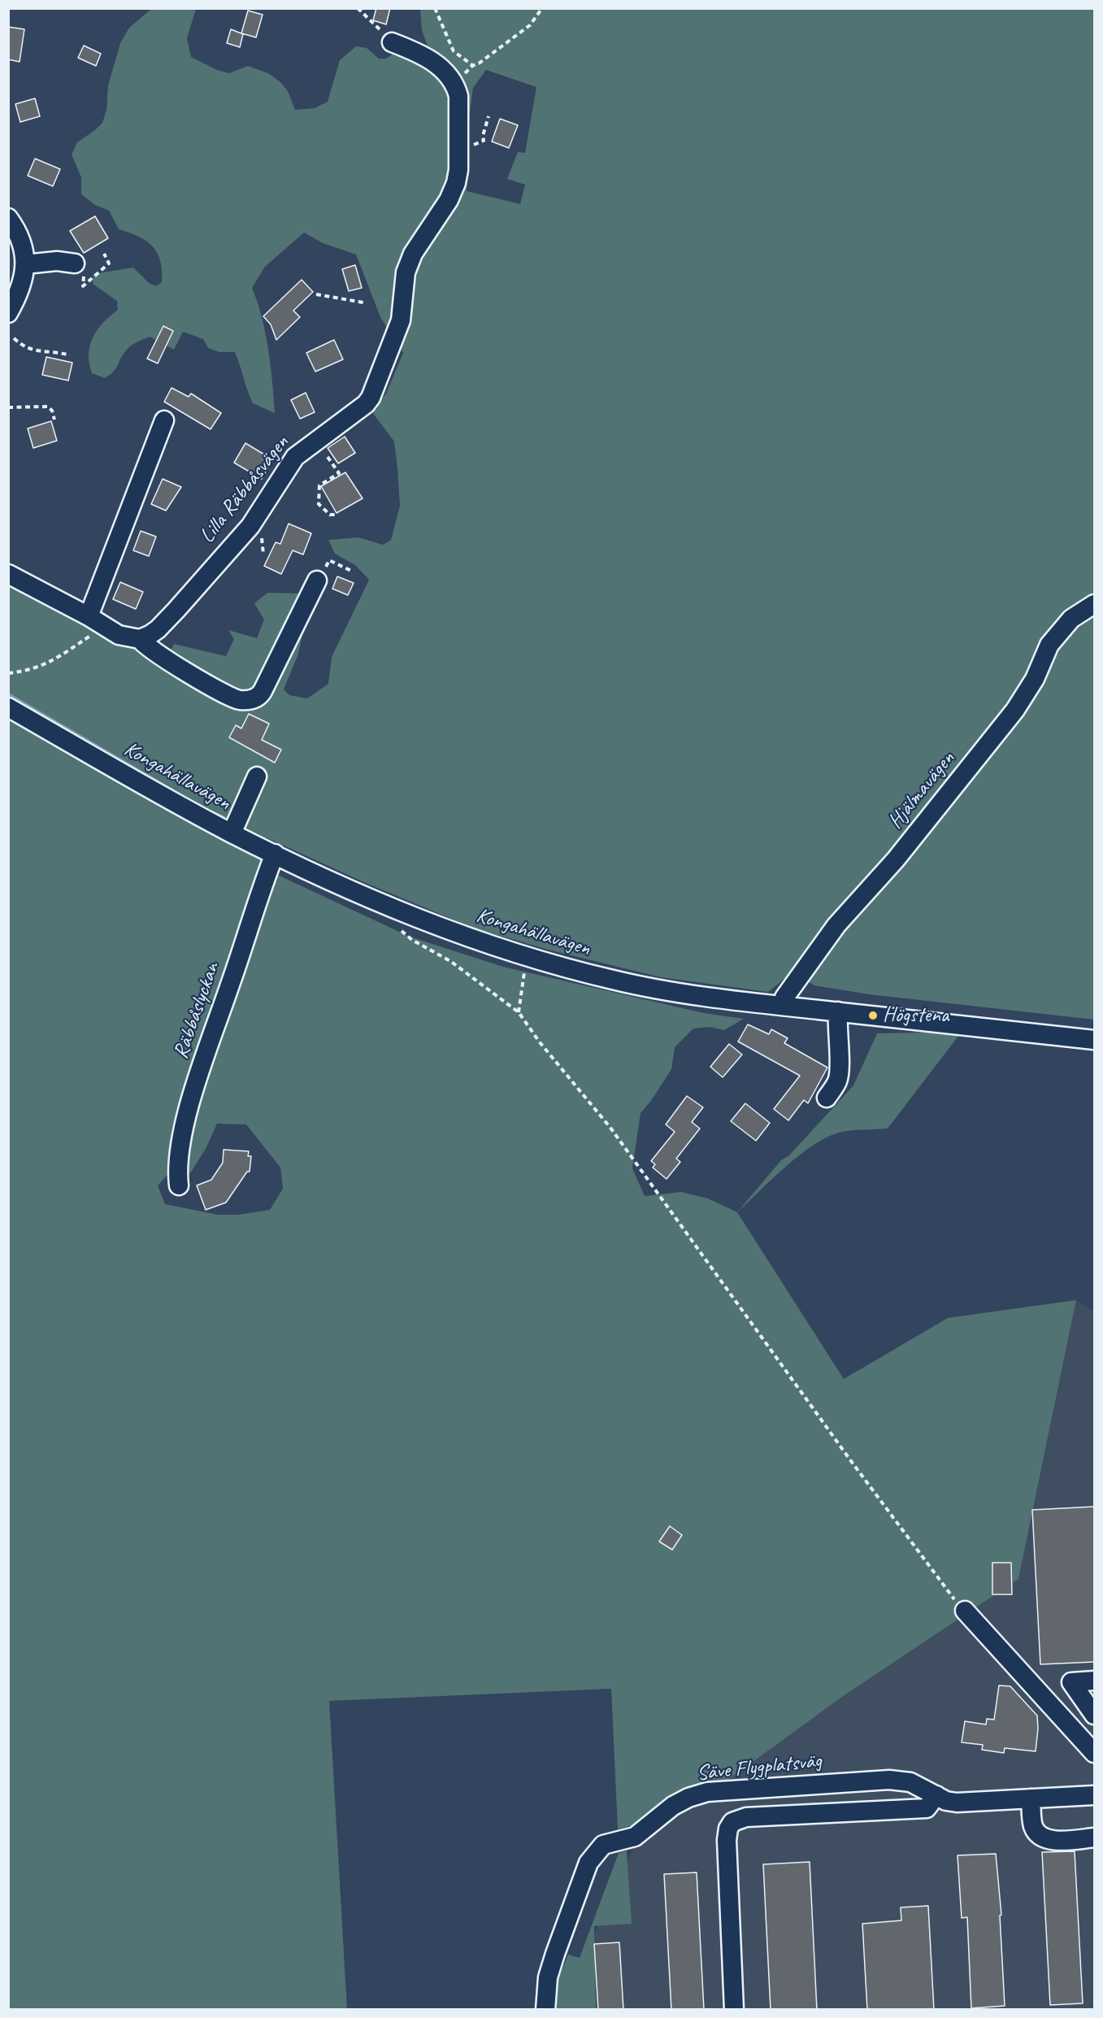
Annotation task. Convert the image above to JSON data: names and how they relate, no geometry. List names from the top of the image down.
{
  "streets": {
    "street": [
      "Lilla Räbbåsvägen",
      "Kongahällavägen",
      "Hjälmavägen",
      "Räbbåslyckan",
      "Säve Flygplatsväg"
    ]
  },
  "crossings": [
    ["Kongahällavägen", "Hjälmavägen"],
    ["Kongahällavägen", "Räbbåslyckan"]
  ],
  "places": ["Högstena"]
}
